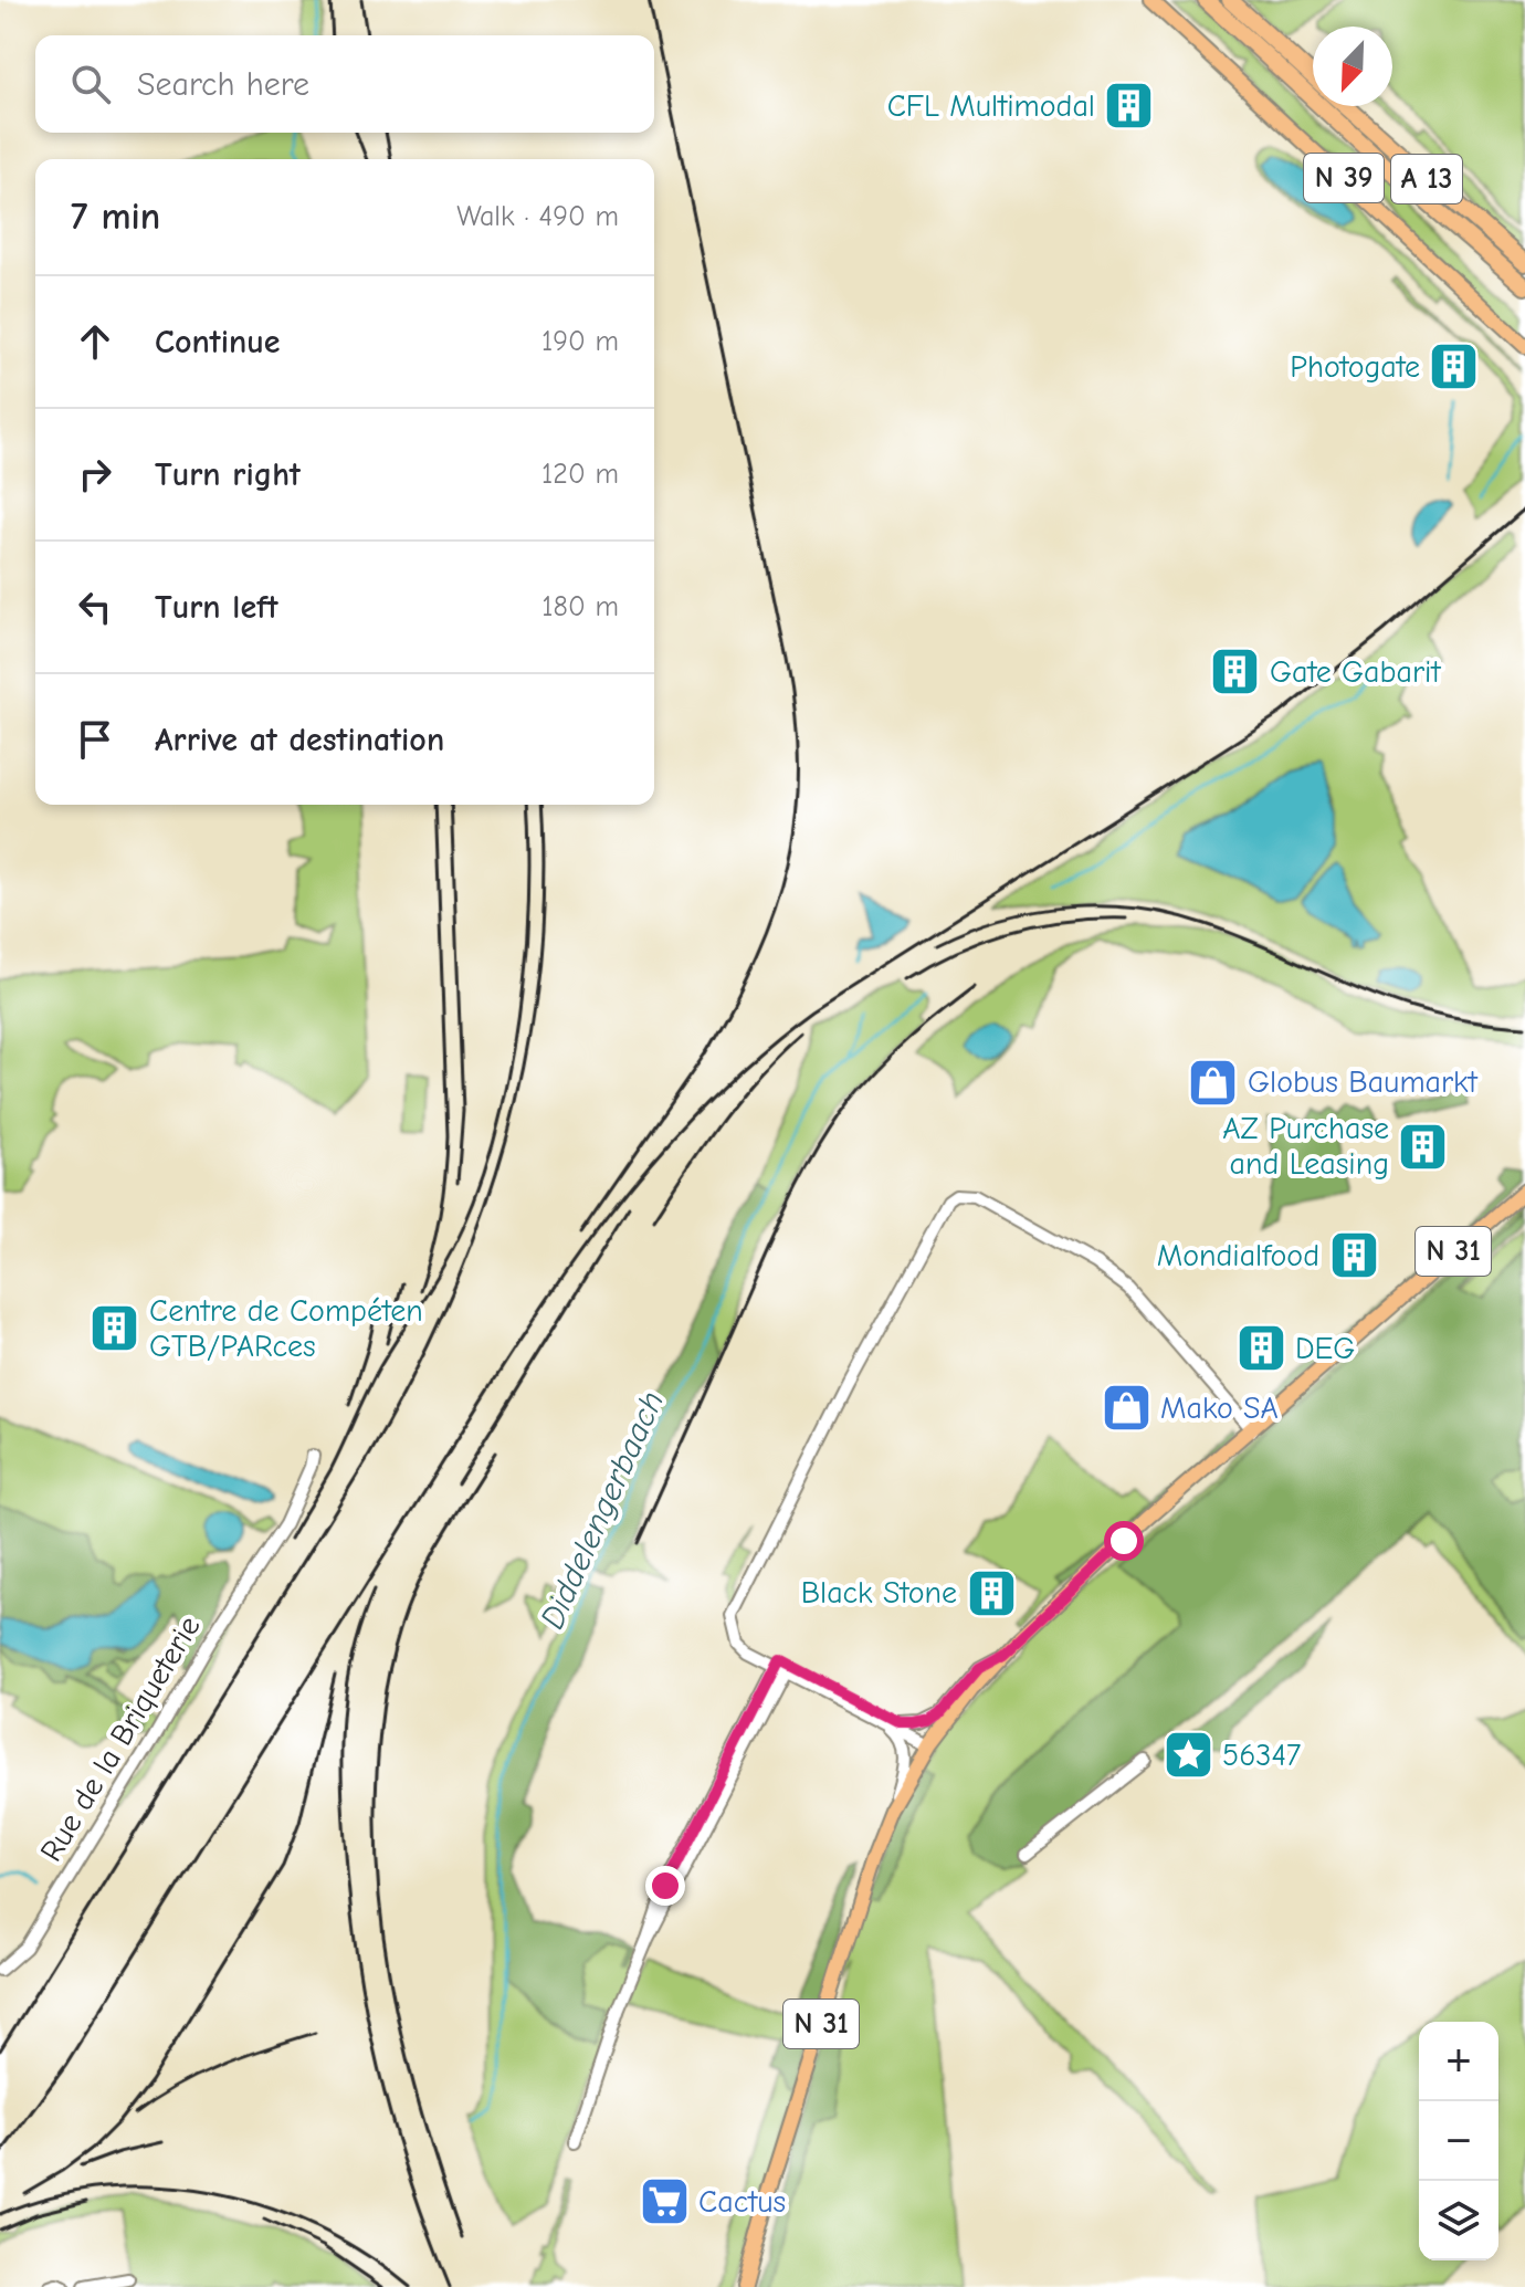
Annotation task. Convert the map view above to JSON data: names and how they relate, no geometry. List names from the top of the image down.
{
  "streets": {
    "highway": ["A 13"],
    "main road": ["N 39", "N 31"],
    "street": ["Rue de la Briqueterie"]
  },
  "water": ["Diddelengerbaach"],
  "places": {
    "building": [
      "CFL Multimodal",
      "Photogate",
      "Gate Gabarit",
      "AZ Purchase and Leasing",
      "Mondialfood",
      "Centre de Compéten GTB/PARces",
      "DEG",
      "Black Stone"
    ],
    "shop": ["Globus Baumarkt", "Mako SA"],
    "place": ["56347"],
    "supermarket": ["Cactus"]
  },
  "north": "bottom left",
  "page": {
    "search": "Search here",
    "heading": ["7 min", "Walk · 490 m"],
    "list": [
      ["Continue", "190 m"],
      ["Turn right", "120 m"],
      ["Turn left", "180 m"],
      "Arrive at destination"
    ],
    "map_buttons": ["+", "−"]
  }
}
